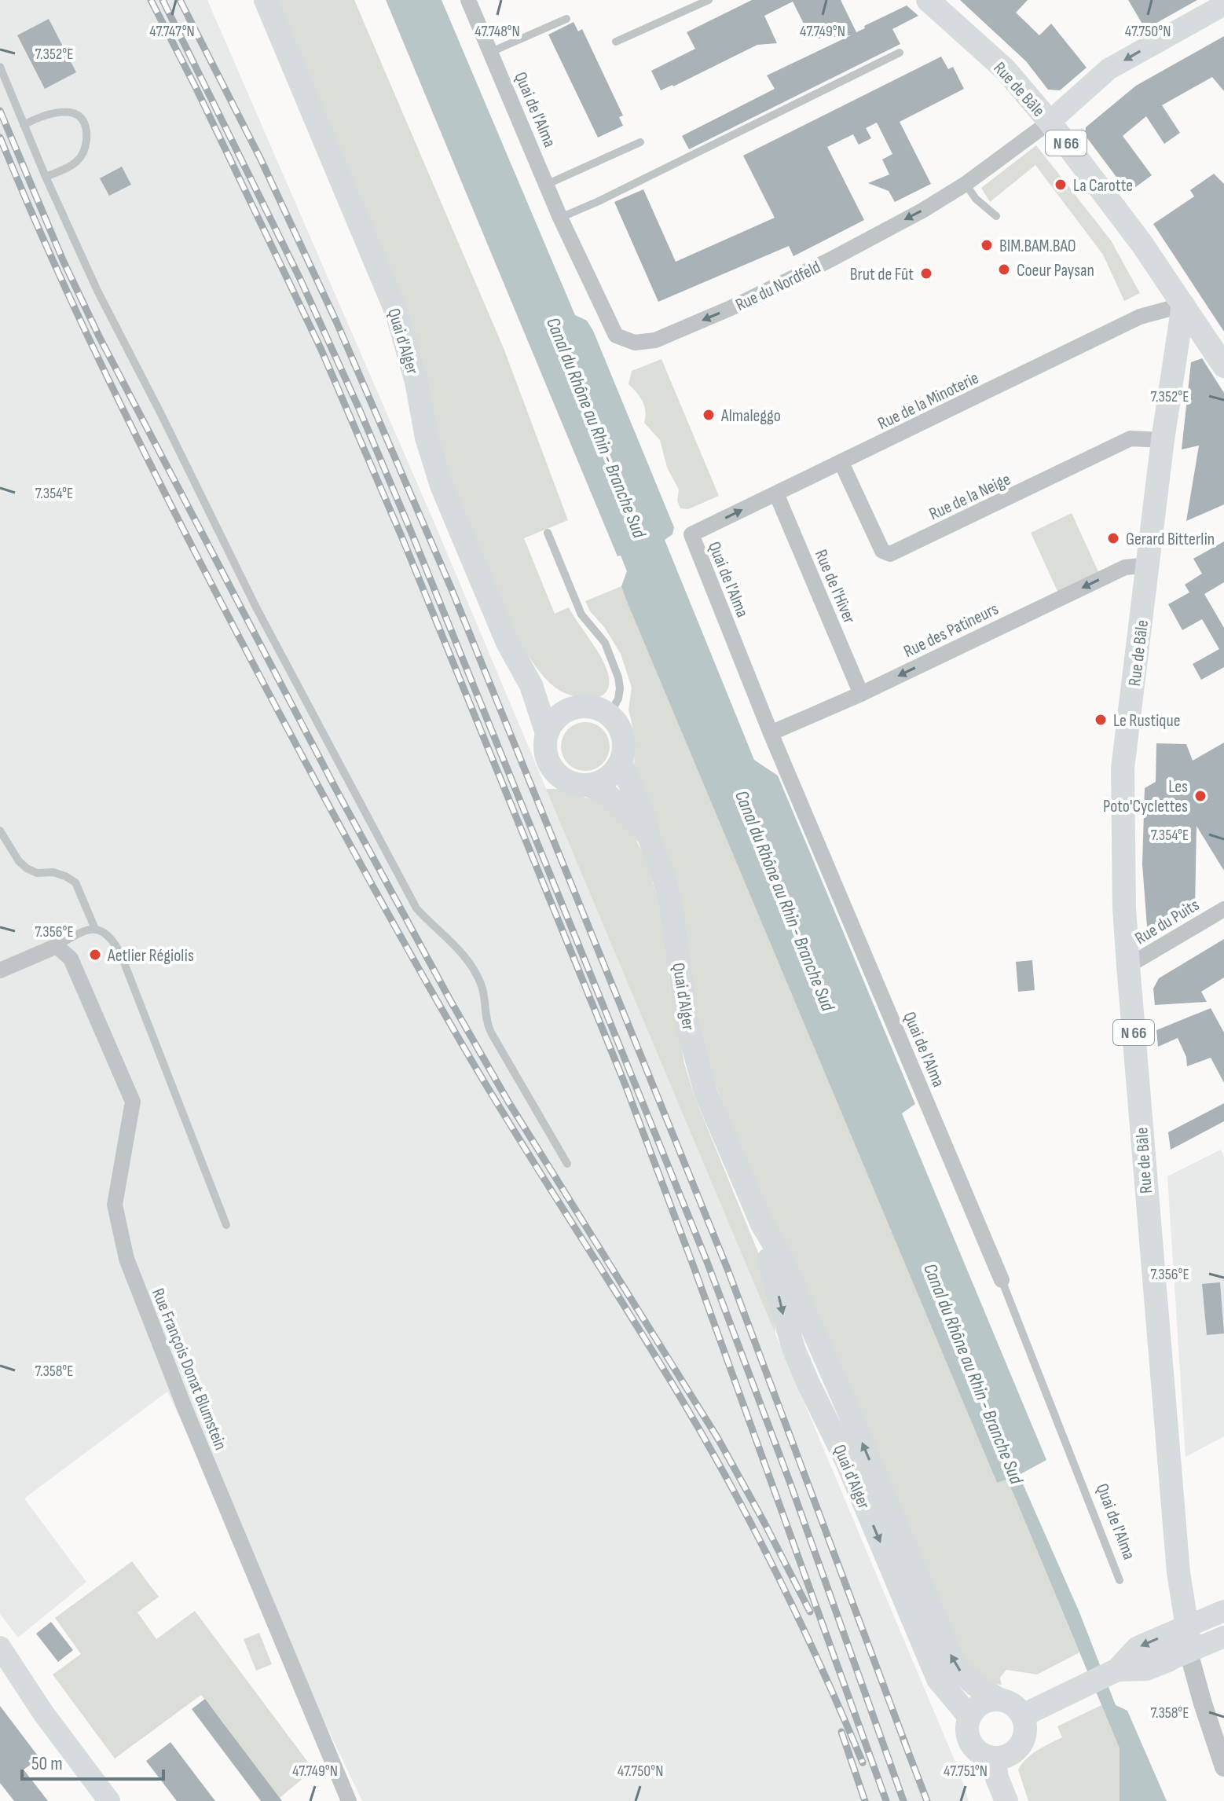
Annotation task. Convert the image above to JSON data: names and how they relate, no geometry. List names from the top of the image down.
{
  "streets": {
    "main road": ["Rue de Bâle", "N 66", "Quai d'Alger"],
    "street": [
      "Quai de l'Alma",
      "Rue du Nordfeld",
      "Rue de la Minoterie",
      "Rue de la Neige",
      "Rue de l'Hiver",
      "Rue des Patineurs",
      "Rue du Puits",
      "Rue François Donat Blumstein"
    ]
  },
  "crossings": [
    ["Rue de Bâle", "Rue du Nordfeld"],
    ["Rue de Bâle", "Rue de la Minoterie"],
    ["Rue de Bâle", "Rue de la Neige"],
    ["Rue de Bâle", "Rue des Patineurs"],
    ["Rue de Bâle", "Rue du Puits"],
    ["Quai de l'Alma", "Rue du Nordfeld"],
    ["Quai de l'Alma", "Rue de la Minoterie"],
    ["Quai de l'Alma", "Rue des Patineurs"],
    ["Rue de la Minoterie", "Rue de la Neige"],
    ["Rue de la Minoterie", "Rue de l'Hiver"],
    ["Rue de l'Hiver", "Rue des Patineurs"]
  ],
  "one_way": ["Rue du Nordfeld", "Rue des Patineurs"],
  "water": ["Canal du Rhône au Rhin - Branche Sud"],
  "places": [
    "La Carotte",
    "BIM.BAM.BAO",
    "Coeur Paysan",
    "Brut de Fût",
    "Almaleggo",
    "Gerard Bitterlin",
    "Le Rustique",
    "Les Poto'Cyclettes",
    "Aetlier Régiolis"
  ],
  "scale_bar": "50 m",
  "coordinates": [
    "47.747°N",
    "47.748°N",
    "47.749°N",
    "47.750°N",
    "7.352°E",
    "7.354°E",
    "7.356°E",
    "7.358°E",
    "47.751°N"
  ]
}
